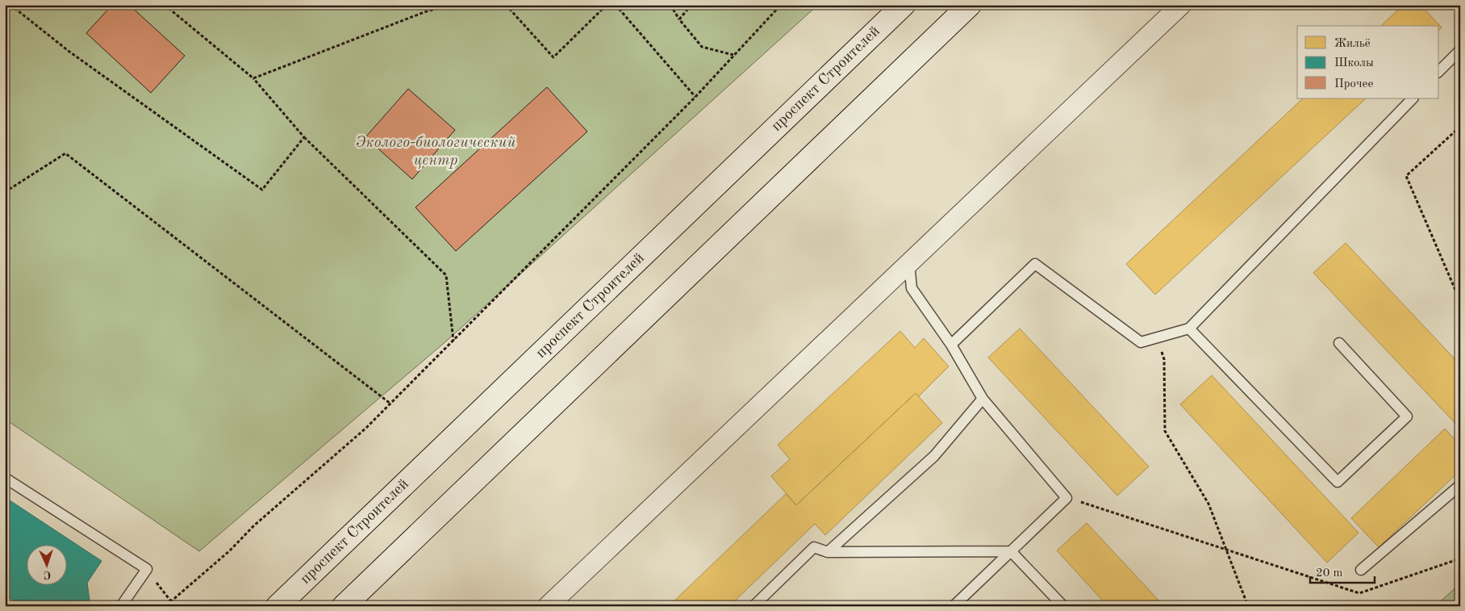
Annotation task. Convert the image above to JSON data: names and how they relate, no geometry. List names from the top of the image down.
{
  "streets": {
    "main road": ["проспект Строителей"]
  },
  "parks": ["Эколого-биологический центр"],
  "legend": ["Жильё", "Школы", "Прочее"],
  "scale_bar": "20 m",
  "north": "bottom"
}
